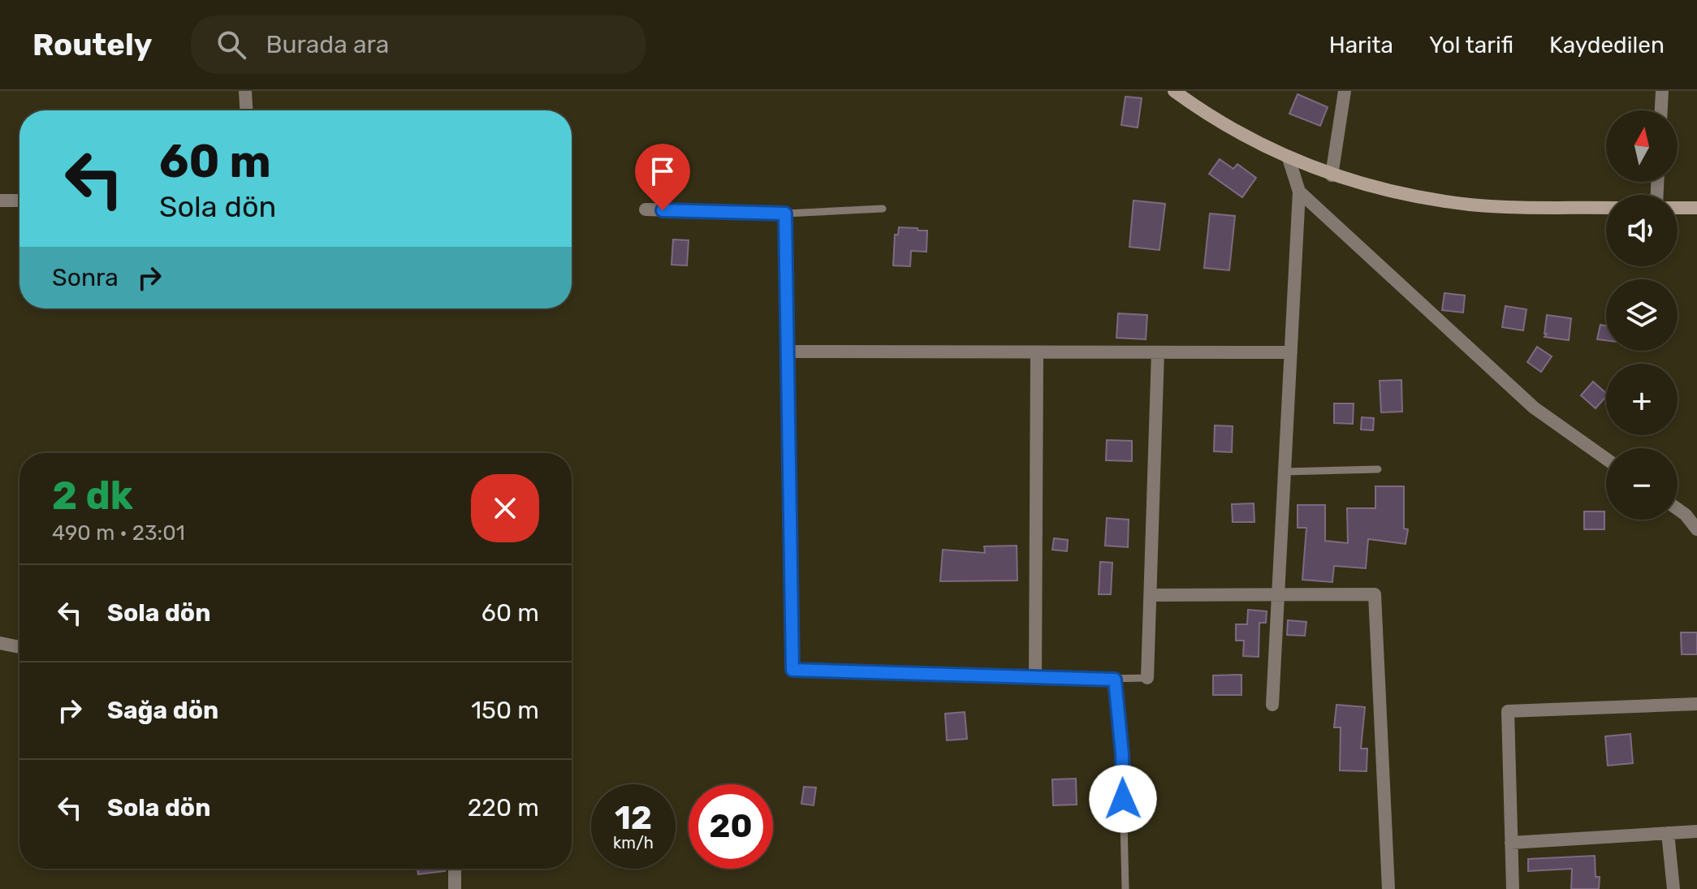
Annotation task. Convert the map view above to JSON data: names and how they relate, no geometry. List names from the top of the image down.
{
  "north": "top",
  "page": {
    "header": "Routely",
    "search": "Burada ara",
    "nav": ["Harita", "Yol tarifi", "Kaydedilen"],
    "map_buttons": ["+", "−"],
    "turn": ["60 m", "Sola dön"],
    "then": "Sonra",
    "heading": ["2 dk", "490 m · 23:01"],
    "list": [
      {
        "name": "Sola dön",
        "value": "60 m"
      },
      {
        "name": "Sağa dön",
        "value": "150 m"
      },
      {
        "name": "Sola dön",
        "value": "220 m"
      }
    ],
    "speed": "12 km/h",
    "limit": "20"
  }
}
